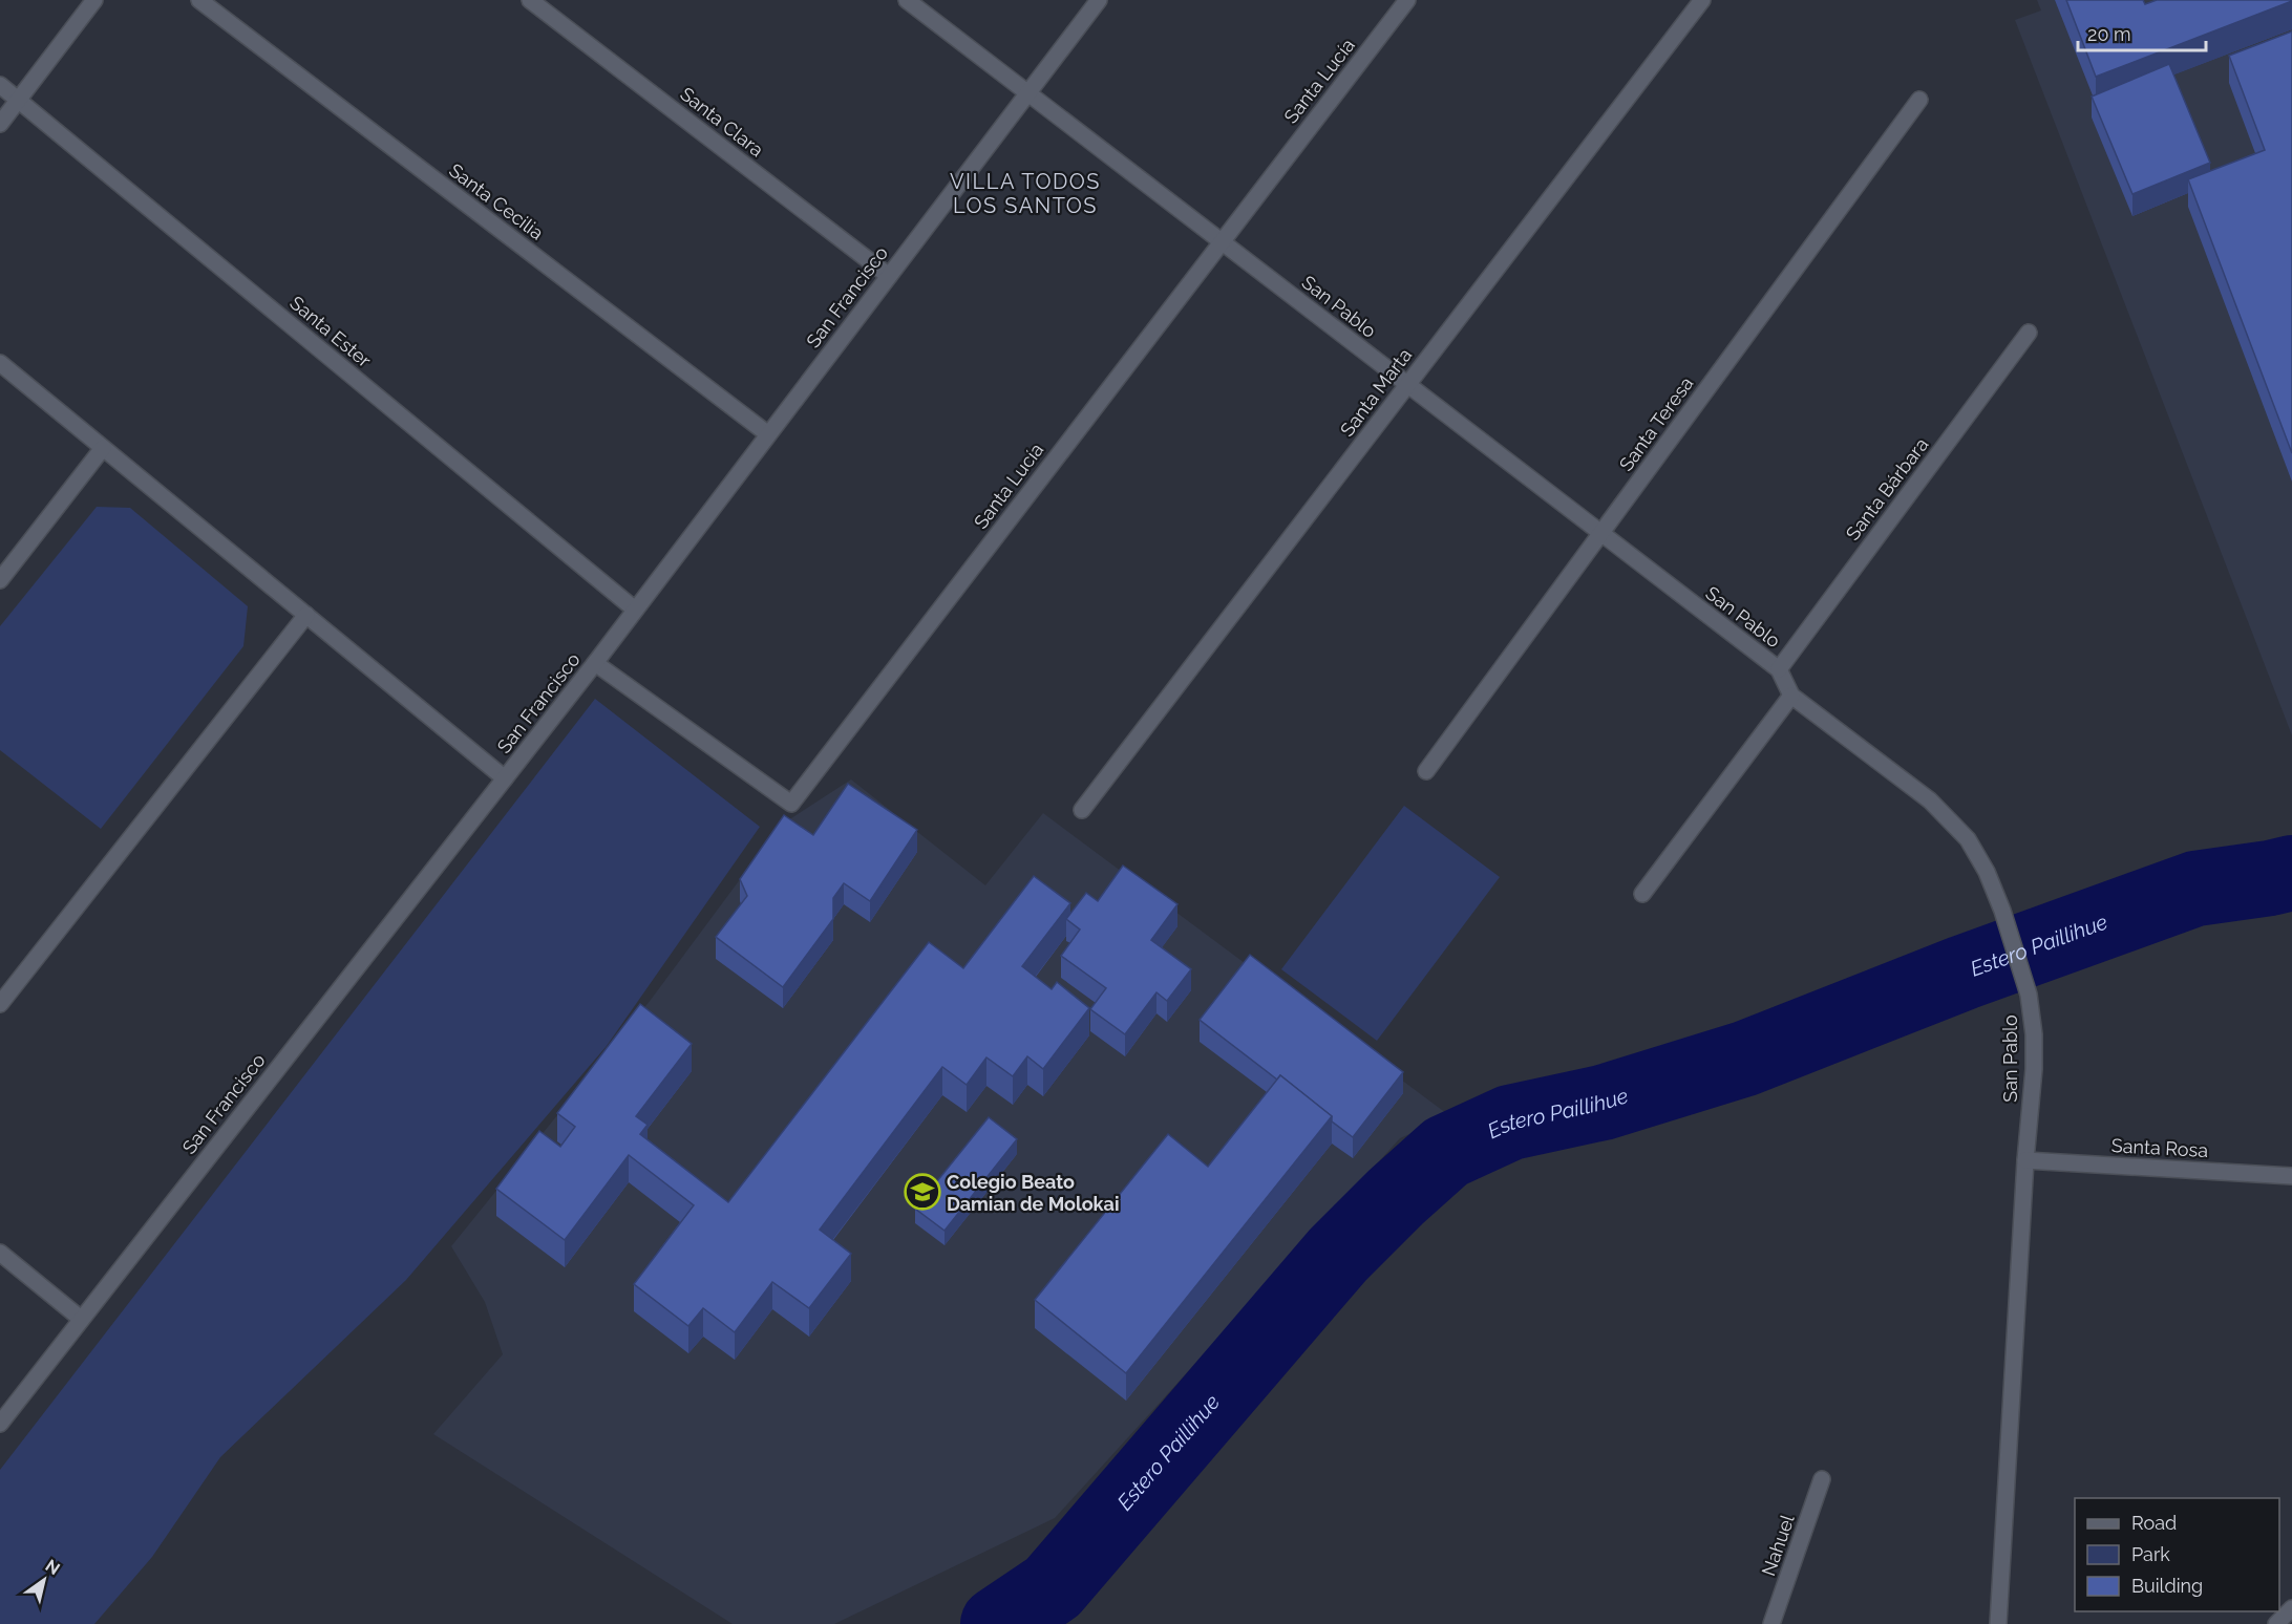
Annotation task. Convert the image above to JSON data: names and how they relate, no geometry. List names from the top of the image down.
{
  "streets": {
    "street": [
      "Santa Lucía",
      "Santa Clara",
      "Santa Cecilia",
      "San Francisco",
      "San Pablo",
      "Santa Ester",
      "Santa Marta",
      "Santa Teresa",
      "Santa Bárbara",
      "Santa Rosa",
      "Nahuel"
    ]
  },
  "crossings": [
    ["Santa Lucía", "San Francisco"],
    ["Santa Lucía", "San Pablo"],
    ["Santa Clara", "San Francisco"],
    ["Santa Cecilia", "San Francisco"],
    ["San Francisco", "San Pablo"],
    ["San Francisco", "Santa Ester"],
    ["San Pablo", "Santa Marta"],
    ["San Pablo", "Santa Teresa"],
    ["San Pablo", "Santa Bárbara"],
    ["San Pablo", "Santa Rosa"]
  ],
  "districts": ["VILLA TODOS LOS SANTOS"],
  "water": ["Estero Paillihue"],
  "places": {
    "school or university": ["Colegio Beato Damian de Molokai"]
  },
  "legend": ["Road", "Park", "Building"],
  "scale_bar": "20 m",
  "north": "top right"
}
